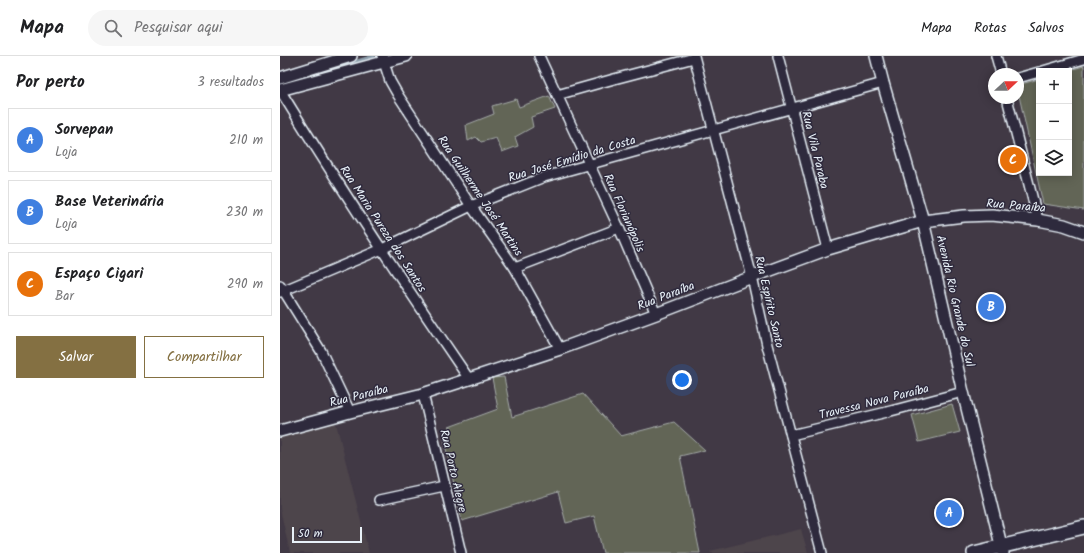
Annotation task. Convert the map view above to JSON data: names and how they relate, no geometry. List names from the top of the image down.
{
  "streets": {
    "street": [
      "Rua Vila Paraba",
      "Rua José Emídio da Costa",
      "Rua Guilherme José Martins",
      "Rua Paraíba",
      "Rua Florianópolis",
      "Rua Maria Pureza dos Santos",
      "Avenida Rio Grande do Sul",
      "Rua Espírito Santo",
      "Travessa Nova Paraíba",
      "Rua Porto Alegre"
    ]
  },
  "crossings": [
    ["Rua Vila Paraba", "Rua José Emídio da Costa"],
    ["Rua Vila Paraba", "Rua Paraíba"],
    ["Rua José Emídio da Costa", "Rua Guilherme José Martins"],
    ["Rua José Emídio da Costa", "Rua Florianópolis"],
    ["Rua José Emídio da Costa", "Rua Maria Pureza dos Santos"],
    ["Rua José Emídio da Costa", "Avenida Rio Grande do Sul"],
    ["Rua José Emídio da Costa", "Rua Espírito Santo"],
    ["Rua Guilherme José Martins", "Rua Paraíba"],
    ["Rua Paraíba", "Rua Florianópolis"],
    ["Rua Paraíba", "Rua Maria Pureza dos Santos"],
    ["Rua Paraíba", "Avenida Rio Grande do Sul"],
    ["Rua Paraíba", "Rua Espírito Santo"],
    ["Rua Paraíba", "Rua Porto Alegre"],
    ["Avenida Rio Grande do Sul", "Travessa Nova Paraíba"],
    ["Rua Espírito Santo", "Travessa Nova Paraíba"]
  ],
  "scale_bar": "50 m",
  "north": "right",
  "page": {
    "header": "Mapa",
    "search": "Pesquisar aqui",
    "nav": ["Mapa", "Rotas", "Salvos"],
    "heading": ["Por perto", "3 resultados"],
    "map_buttons": ["+", "−"],
    "list": [
      {
        "mark": "A",
        "name": "Sorvepan",
        "note": "Loja",
        "value": "210 m"
      },
      {
        "mark": "B",
        "name": "Base Veterinária",
        "note": "Loja",
        "value": "230 m"
      },
      {
        "mark": "C",
        "name": "Espaço Cigari",
        "note": "Bar",
        "value": "290 m"
      }
    ],
    "pins": ["C", "B", "A"],
    "buttons": ["Salvar", "Compartilhar"],
    "scale": "50 m"
  }
}
